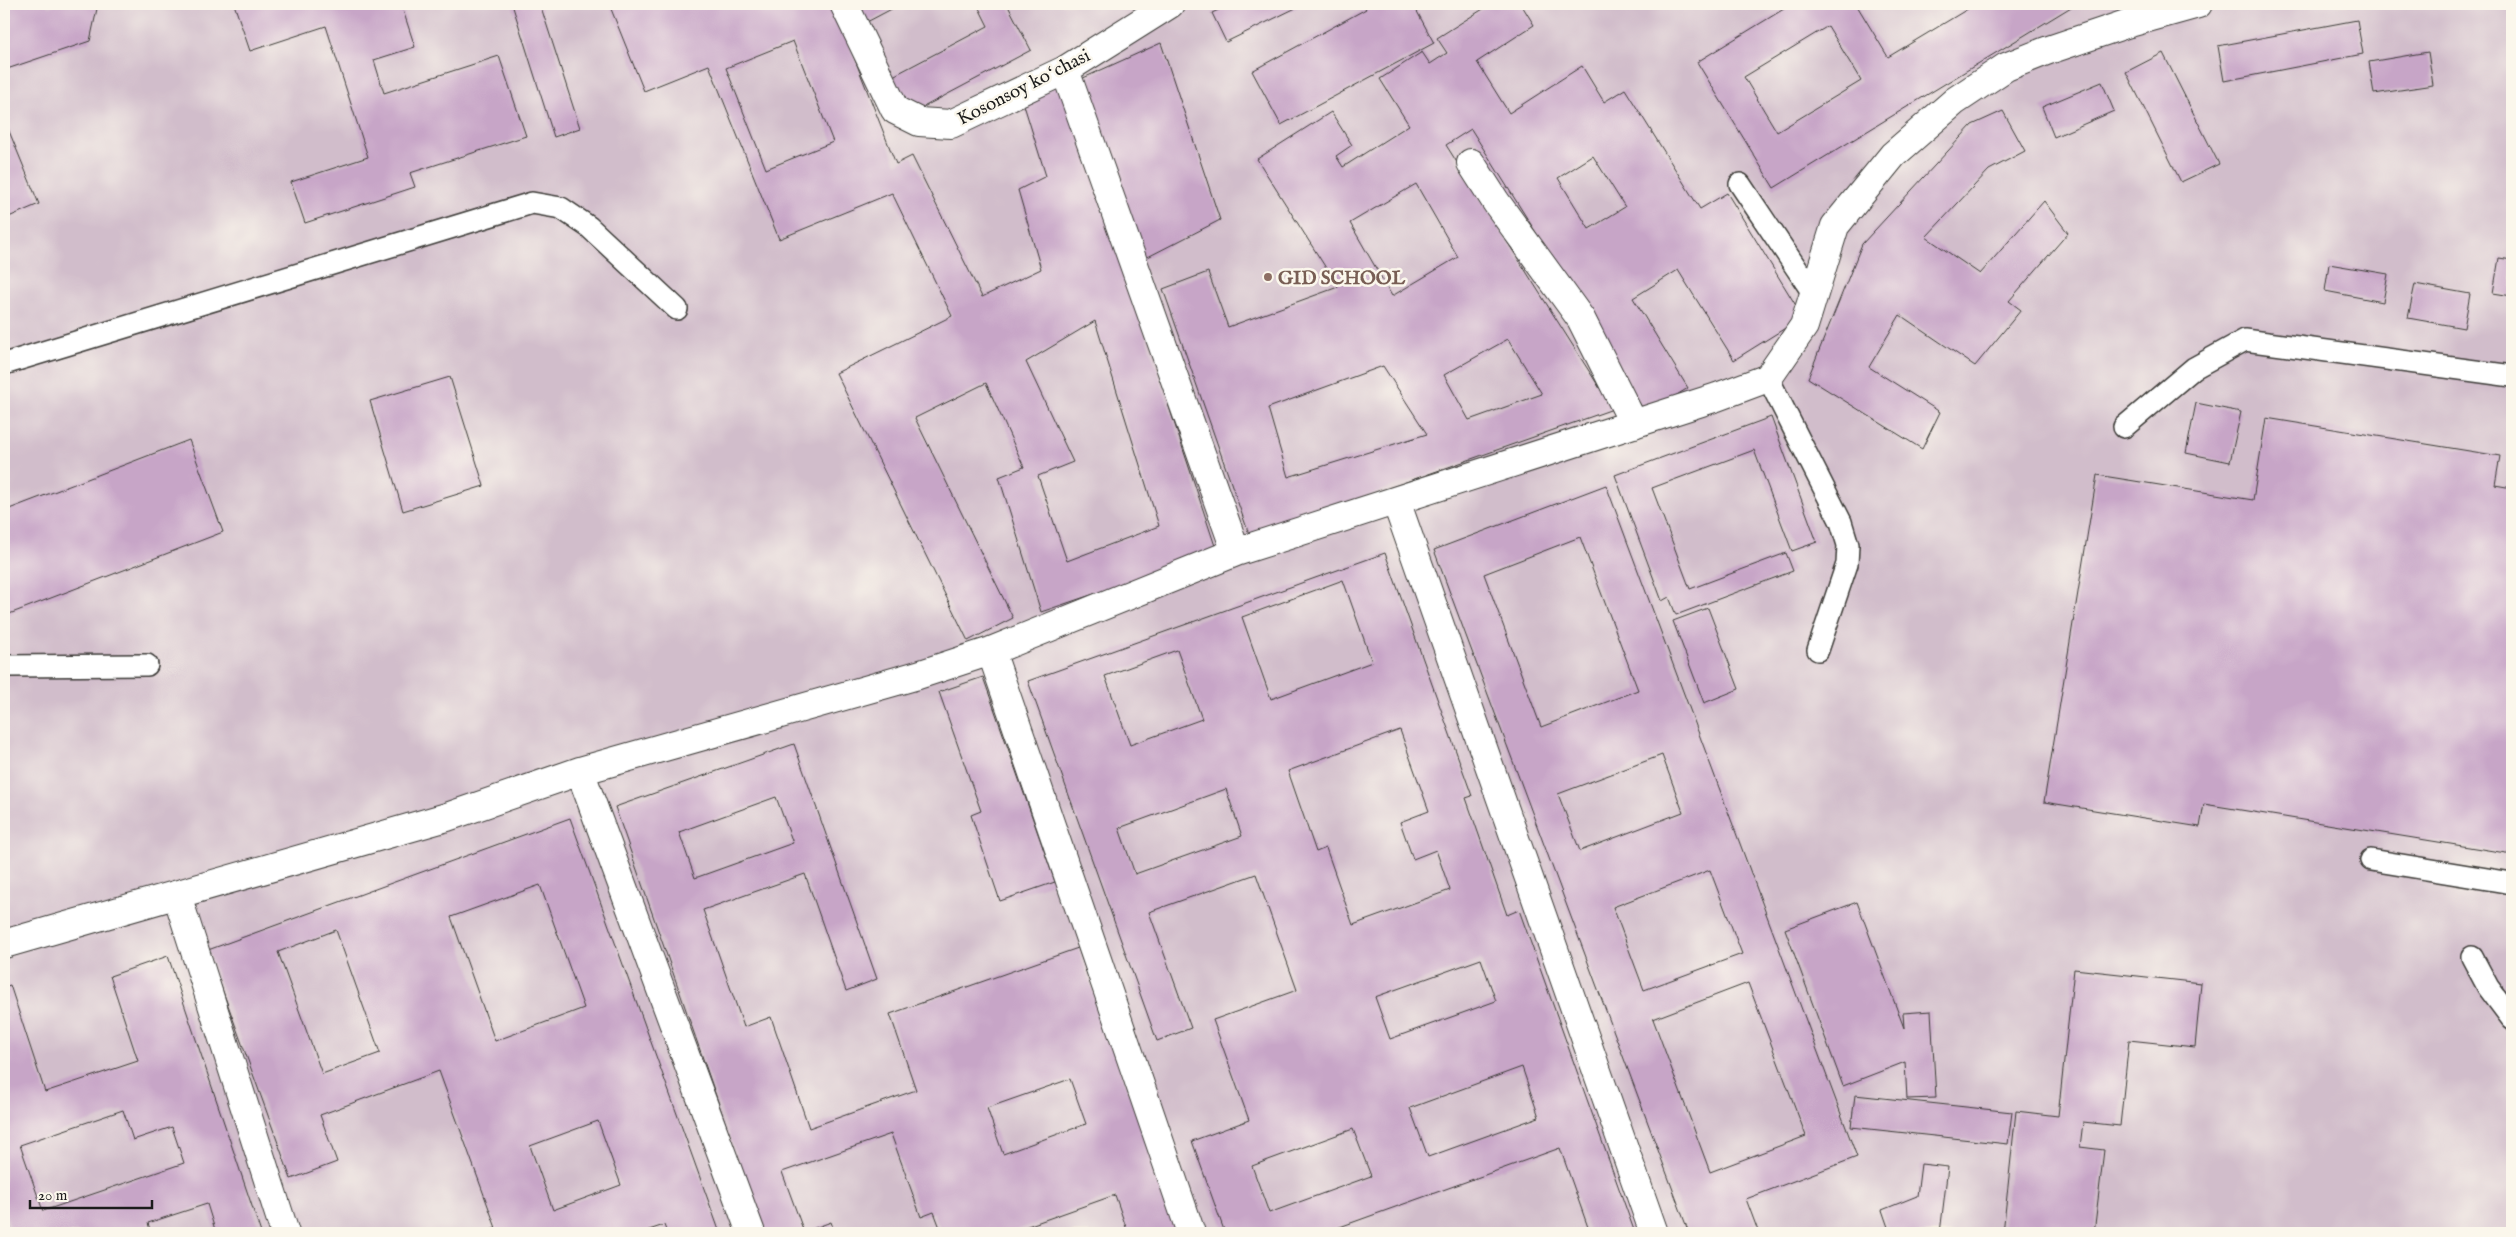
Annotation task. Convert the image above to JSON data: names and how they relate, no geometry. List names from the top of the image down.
{
  "streets": {
    "street": ["Kosonsoy koʻchasi"]
  },
  "places": ["GID SCHOOL"],
  "scale_bar": "20 m"
}
